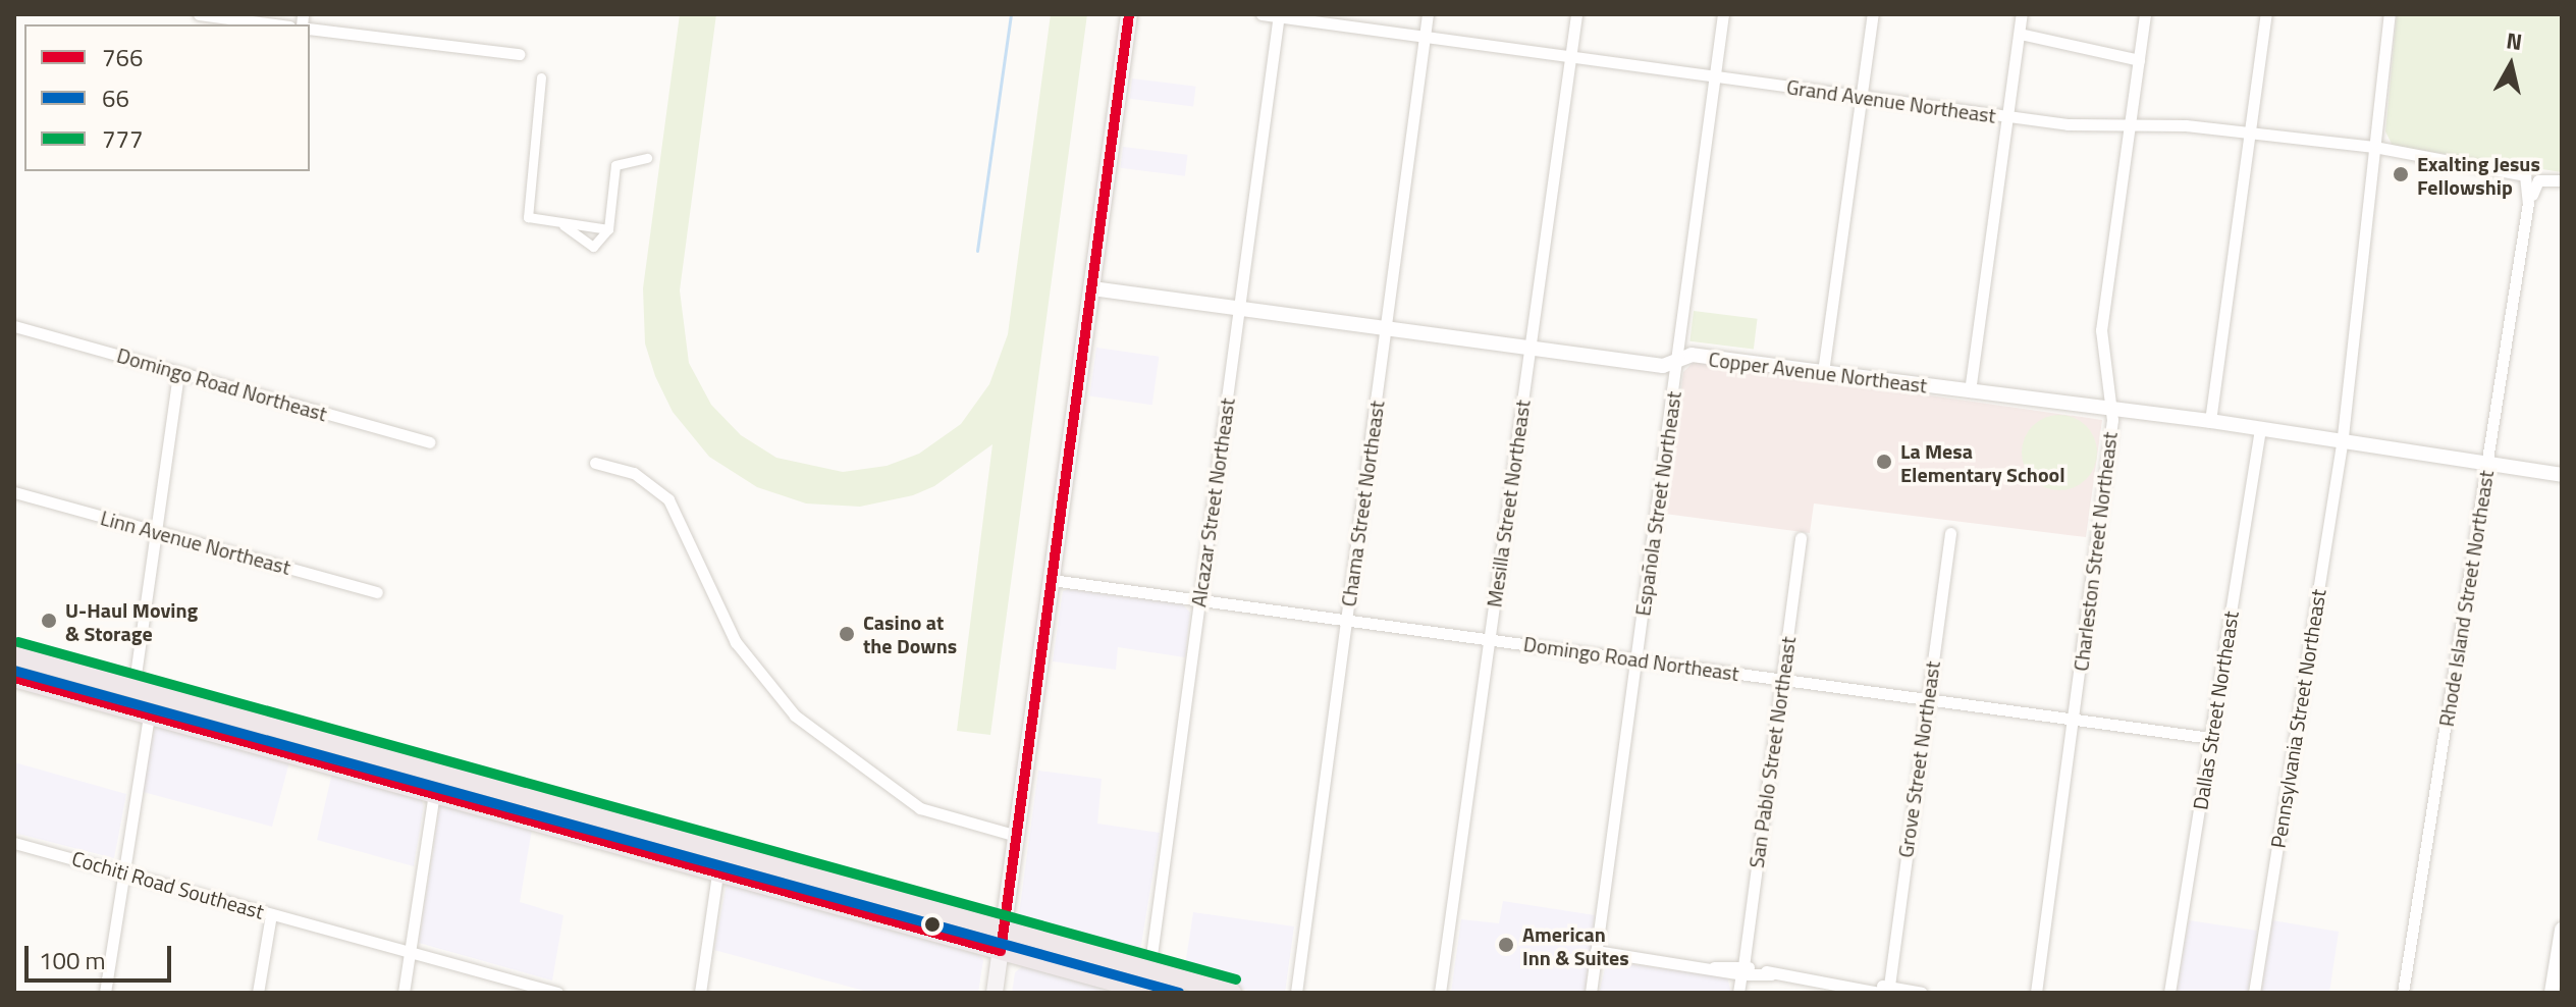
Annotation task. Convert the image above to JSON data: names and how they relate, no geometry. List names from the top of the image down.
{
  "streets": {
    "street": [
      "Grand Avenue Northeast",
      "Copper Avenue Northeast",
      "Domingo Road Northeast",
      "Alcazar Street Northeast",
      "Chama Street Northeast",
      "Mesilla Street Northeast",
      "Española Street Northeast",
      "Linn Avenue Northeast",
      "Charleston Street Northeast",
      "Rhode Island Street Northeast",
      "Dallas Street Northeast",
      "Pennsylvania Street Northeast",
      "San Pablo Street Northeast",
      "Grove Street Northeast",
      "Cochiti Road Southeast"
    ]
  },
  "crossings": [
    ["Grand Avenue Northeast", "Alcazar Street Northeast"],
    ["Grand Avenue Northeast", "Chama Street Northeast"],
    ["Grand Avenue Northeast", "Mesilla Street Northeast"],
    ["Grand Avenue Northeast", "Española Street Northeast"],
    ["Grand Avenue Northeast", "Charleston Street Northeast"],
    ["Grand Avenue Northeast", "Rhode Island Street Northeast"],
    ["Grand Avenue Northeast", "Pennsylvania Street Northeast"],
    ["Copper Avenue Northeast", "Alcazar Street Northeast"],
    ["Copper Avenue Northeast", "Chama Street Northeast"],
    ["Copper Avenue Northeast", "Mesilla Street Northeast"],
    ["Copper Avenue Northeast", "Española Street Northeast"],
    ["Copper Avenue Northeast", "Charleston Street Northeast"],
    ["Copper Avenue Northeast", "Rhode Island Street Northeast"],
    ["Copper Avenue Northeast", "Dallas Street Northeast"],
    ["Copper Avenue Northeast", "Pennsylvania Street Northeast"],
    ["Domingo Road Northeast", "Alcazar Street Northeast"],
    ["Domingo Road Northeast", "Chama Street Northeast"],
    ["Domingo Road Northeast", "Mesilla Street Northeast"],
    ["Domingo Road Northeast", "Española Street Northeast"],
    ["Domingo Road Northeast", "Charleston Street Northeast"],
    ["Domingo Road Northeast", "Dallas Street Northeast"],
    ["Domingo Road Northeast", "San Pablo Street Northeast"],
    ["Domingo Road Northeast", "Grove Street Northeast"]
  ],
  "places": [
    "Exalting Jesus Fellowship",
    "La Mesa Elementary School",
    "U-Haul Moving & Storage",
    "Casino at the Downs",
    "American Inn & Suites"
  ],
  "lines": ["transit line 766", "transit line 777", "transit line 66"],
  "legend": ["766", "66", "777"],
  "scale_bar": "100 m",
  "north": "top"
}
